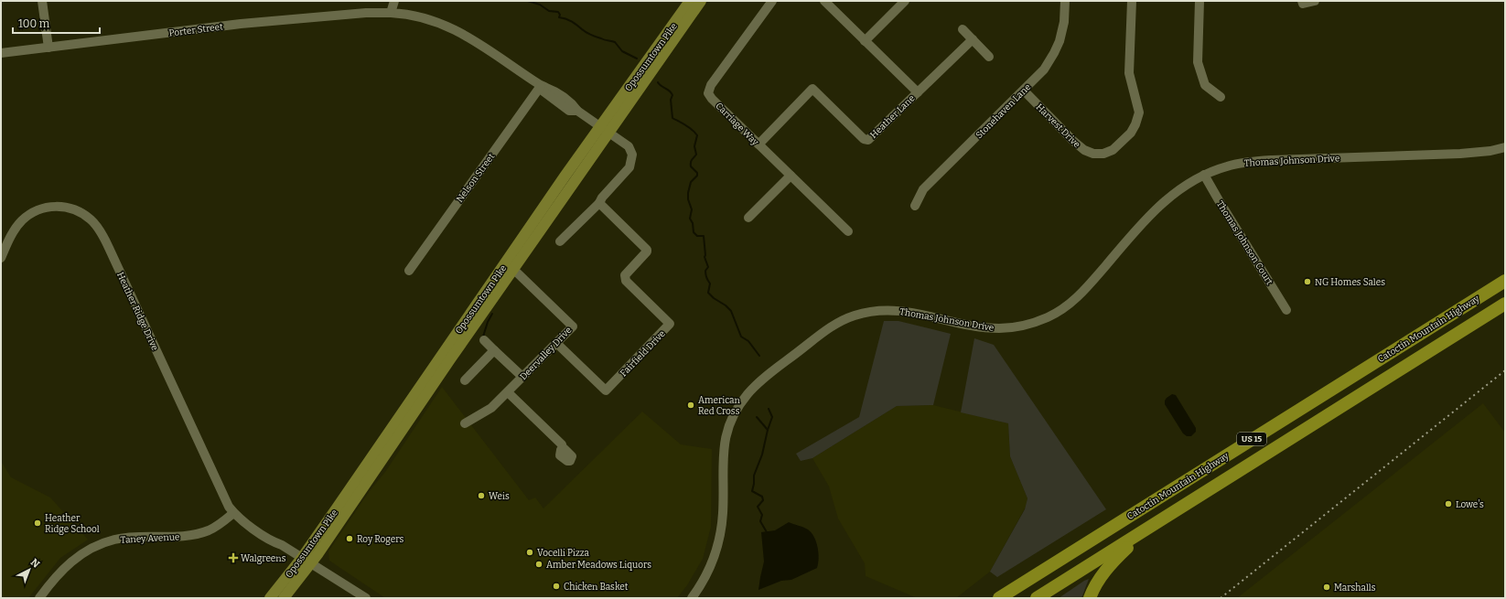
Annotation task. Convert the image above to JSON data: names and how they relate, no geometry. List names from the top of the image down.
{
  "streets": {
    "highway": ["Catoctin Mountain Highway", "US 15"],
    "main road": ["Opossumtown Pike"],
    "street": [
      "Porter Street",
      "Stonehaven Lane",
      "Heather Lane",
      "Carriage Way",
      "Harvest Drive",
      "Thomas Johnson Drive",
      "Nelson Street",
      "Thomas Johnson Court",
      "Heather Ridge Drive",
      "Deervalley Drive",
      "Fairfield Drive",
      "Taney Avenue"
    ]
  },
  "crossings": [
    ["Porter Street", "Opossumtown Pike"],
    ["Porter Street", "Nelson Street"],
    ["Opossumtown Pike", "Deervalley Drive"],
    ["Stonehaven Lane", "Harvest Drive"],
    ["Heather Lane", "Carriage Way"],
    ["Thomas Johnson Drive", "Thomas Johnson Court"],
    ["Heather Ridge Drive", "Taney Avenue"],
    ["Deervalley Drive", "Fairfield Drive"]
  ],
  "places": {
    "other": [
      "NG Homes Sales",
      "American Red Cross",
      "Weis",
      "Lowe's",
      "Heather Ridge School",
      "Roy Rogers",
      "Vocelli Pizza",
      "Amber Meadows Liquors",
      "Chicken Basket",
      "Marshalls"
    ],
    "health": ["Walgreens"]
  },
  "scale_bar": "100 m",
  "north": "top right"
}
